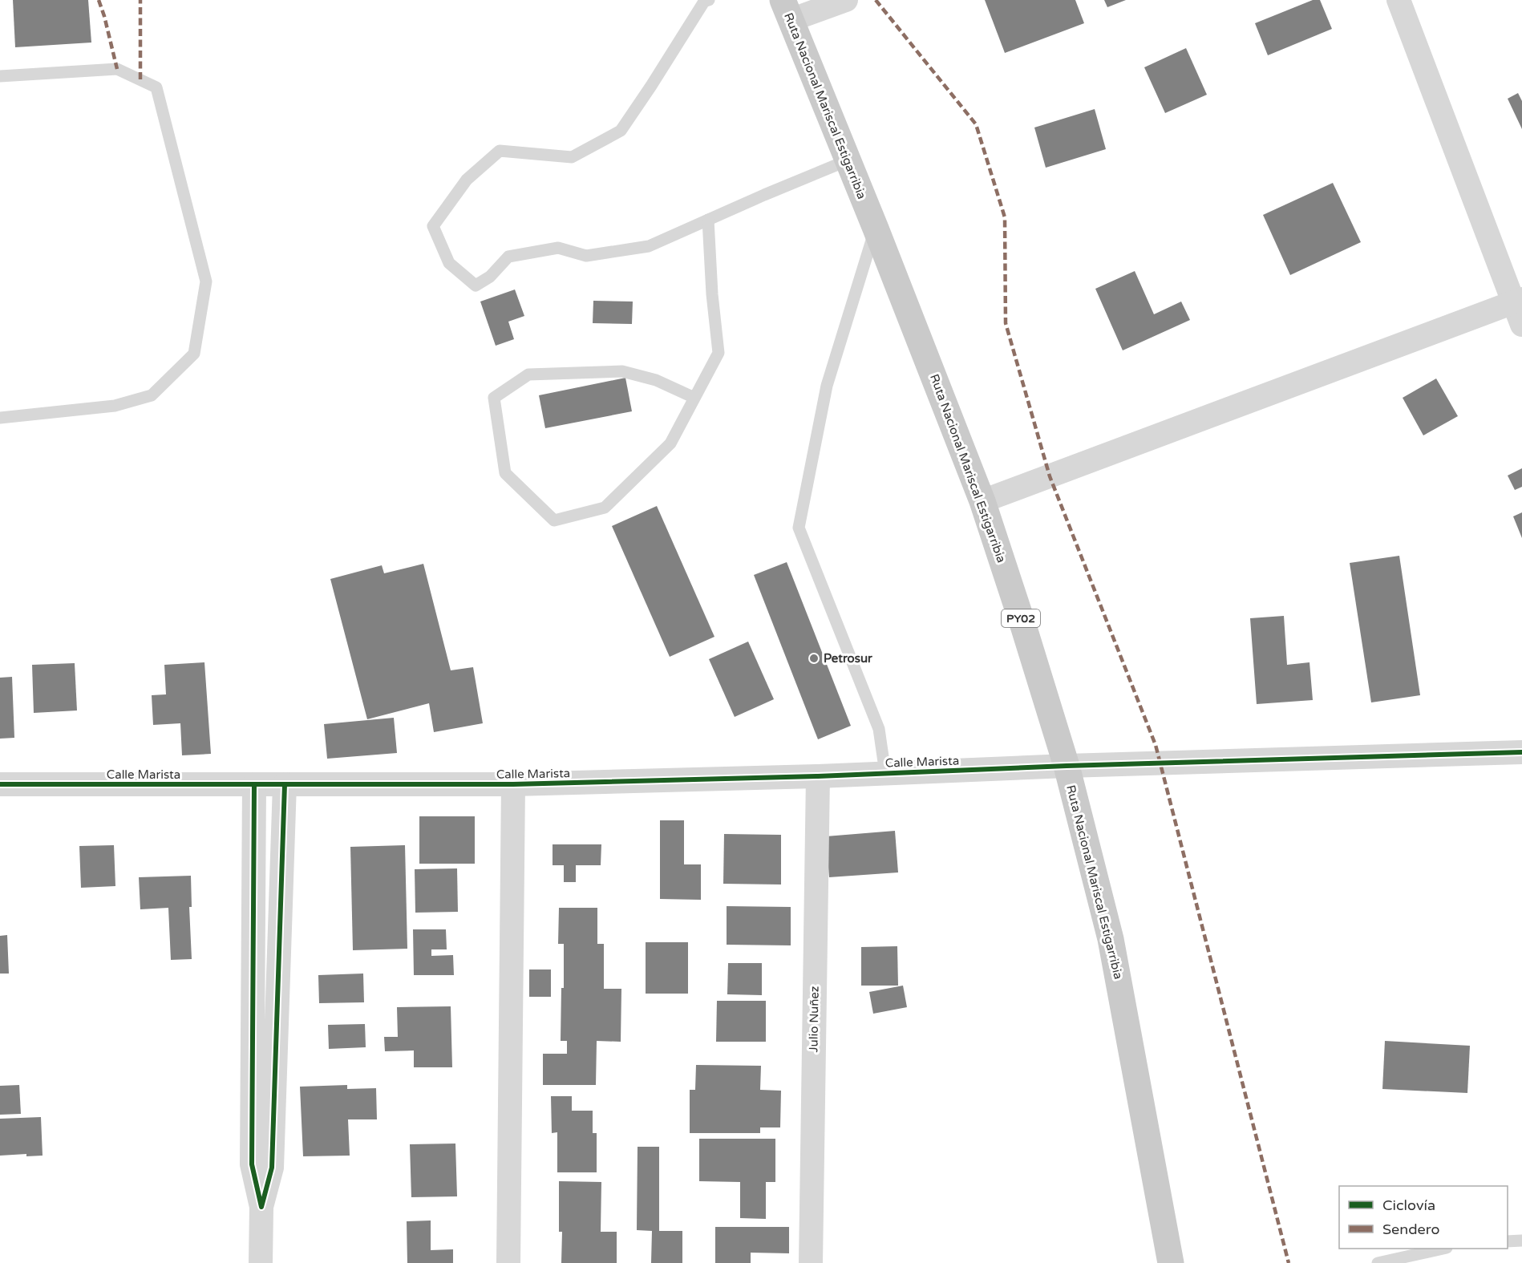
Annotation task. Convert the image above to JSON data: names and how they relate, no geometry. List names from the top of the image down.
{
  "streets": {
    "main road": ["Ruta Nacional Mariscal Estigarribia", "PY02"],
    "street": ["Calle Marista", "Julio Nuñez"]
  },
  "crossings": [
    ["Ruta Nacional Mariscal Estigarribia", "Calle Marista"],
    ["Calle Marista", "Julio Nuñez"]
  ],
  "places": ["Petrosur"],
  "legend": ["Ciclovía", "Sendero"]
}
